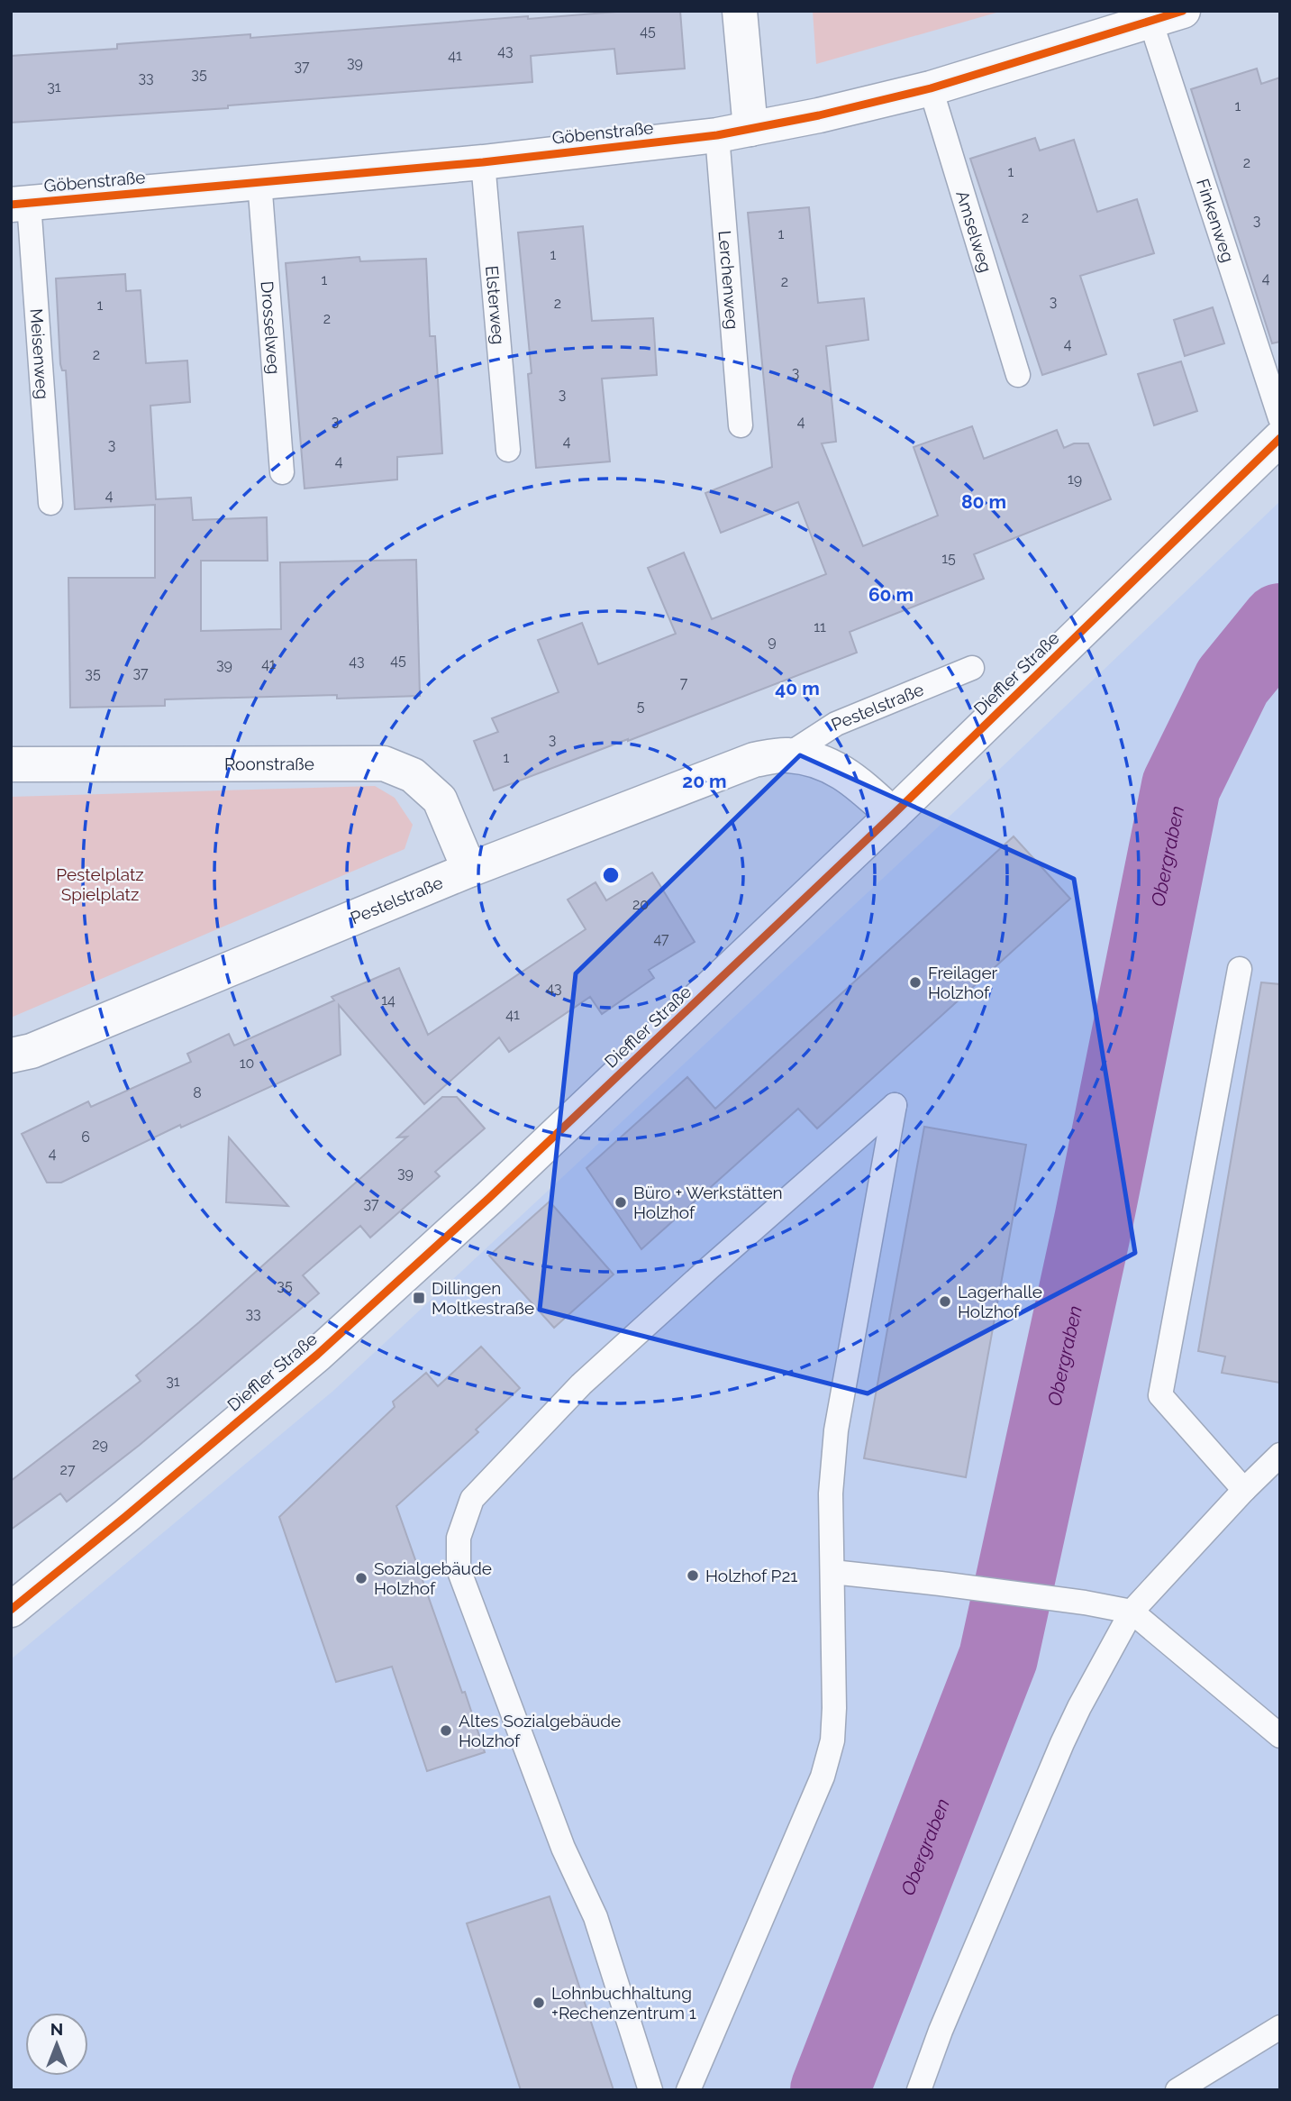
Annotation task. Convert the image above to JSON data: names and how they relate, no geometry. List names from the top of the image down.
{
  "streets": {
    "street": [
      "Göbenstraße",
      "Dieffler Straße",
      "Pestelstraße",
      "Roonstraße"
    ],
    "lane": [
      "Finkenweg",
      "Amselweg",
      "Lerchenweg",
      "Elsterweg",
      "Drosselweg",
      "Meisenweg"
    ]
  },
  "crossings": [
    ["Göbenstraße", "Finkenweg"],
    ["Göbenstraße", "Amselweg"],
    ["Göbenstraße", "Lerchenweg"],
    ["Göbenstraße", "Elsterweg"],
    ["Göbenstraße", "Drosselweg"],
    ["Göbenstraße", "Meisenweg"],
    ["Dieffler Straße", "Pestelstraße"],
    ["Pestelstraße", "Roonstraße"]
  ],
  "water": ["Obergraben"],
  "parks": ["Pestelplatz Spielplatz"],
  "places": {
    "other": [
      "Freilager Holzhof",
      "Büro + Werkstätten Holzhof",
      "Lagerhalle Holzhof",
      "Holzhof P21",
      "Sozialgebäude Holzhof",
      "Altes Sozialgebäude Holzhof",
      "Lohnbuchhaltung +Rechenzentrum 1"
    ],
    "transit": ["Dillingen Moltkestraße"]
  },
  "house_numbers": [
    "45",
    "43",
    "41",
    "39",
    "37",
    "35",
    "33",
    "31",
    "1",
    "2",
    "1",
    "2",
    "3",
    "1",
    "1",
    "4",
    "1",
    "2",
    "3",
    "2",
    "1",
    "2",
    "4",
    "2",
    "3",
    "3",
    "3",
    "4",
    "4",
    "3",
    "4",
    "19",
    "4",
    "15",
    "11",
    "9",
    "45",
    "43",
    "41",
    "39",
    "37",
    "35",
    "7",
    "5",
    "3",
    "1",
    "20",
    "47",
    "43",
    "14",
    "41",
    "10",
    "8",
    "6",
    "4",
    "39",
    "37",
    "35",
    "33",
    "31",
    "29",
    "27"
  ],
  "north": "top",
  "rings": [
    "80 m",
    "60 m",
    "40 m",
    "20 m"
  ]
}
